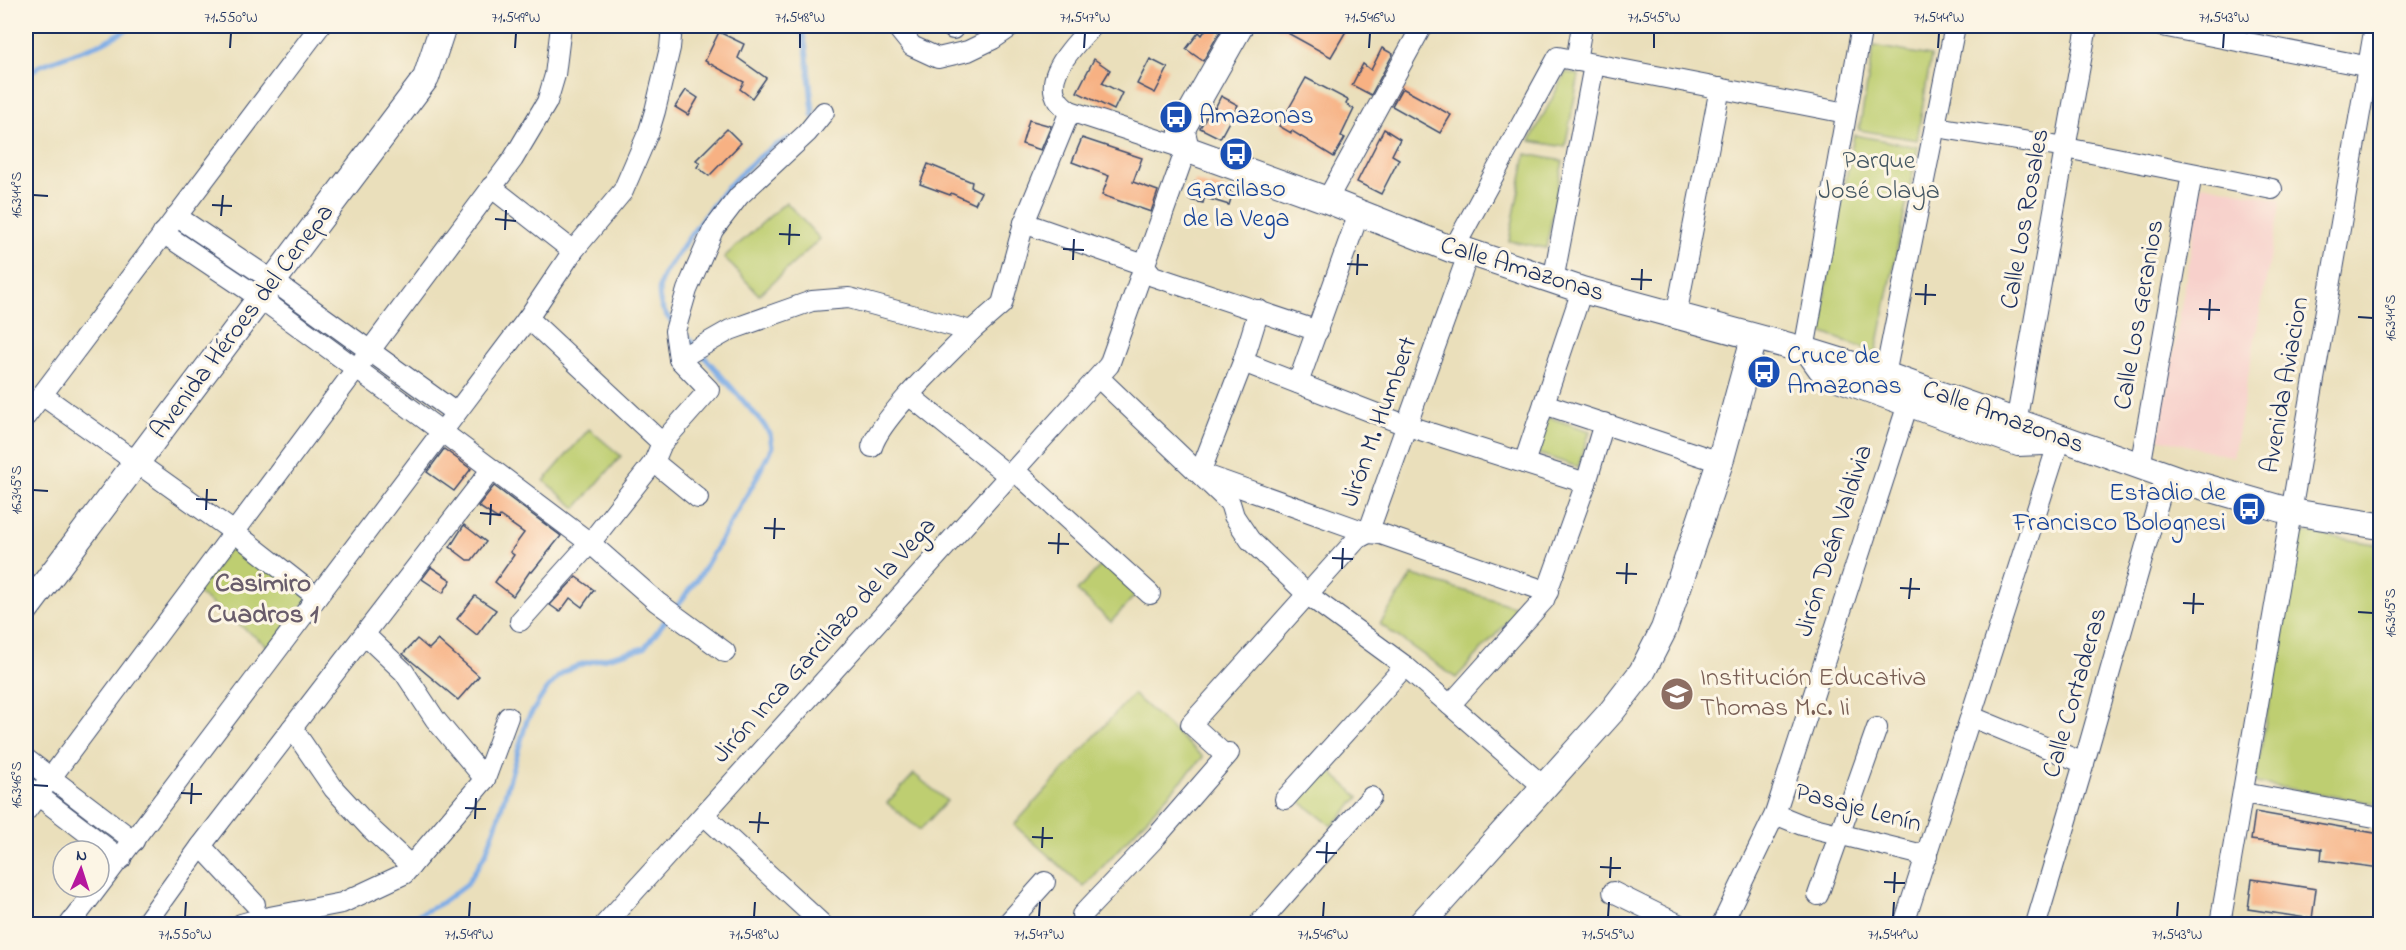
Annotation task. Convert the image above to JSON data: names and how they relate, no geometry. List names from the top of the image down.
{
  "streets": {
    "street": [
      "Calle Los Rosales",
      "Calle Amazonas",
      "Calle Los Geranios",
      "Avenida Héroes del Cenepa",
      "Avenida Aviacion",
      "Jirón M. Humbert",
      "Jirón Deán Valdivia",
      "Jirón Inca Garcilazo de la Vega",
      "Calle Cortaderas",
      "Pasaje Lenín"
    ]
  },
  "crossings": [
    ["Calle Los Rosales", "Calle Amazonas"],
    ["Calle Amazonas", "Calle Los Geranios"],
    ["Calle Amazonas", "Avenida Aviacion"],
    ["Calle Amazonas", "Jirón M. Humbert"],
    ["Calle Amazonas", "Jirón Inca Garcilazo de la Vega"],
    ["Calle Amazonas", "Calle Cortaderas"],
    ["Jirón Deán Valdivia", "Pasaje Lenín"]
  ],
  "districts": ["Casimiro Cuadros 1"],
  "parks": ["Parque José Olaya"],
  "places": {
    "bus stop": [
      "Amazonas",
      "Garcilaso de la Vega",
      "Cruce de Amazonas",
      "Estadio de Francisco Bolognesi"
    ],
    "school or university": ["Institución Educativa Thomas M.c. Ii"]
  },
  "north": "top",
  "coordinates": [
    "71.550°W",
    "71.549°W",
    "71.548°W",
    "71.547°W",
    "71.546°W",
    "71.545°W",
    "71.544°W",
    "71.543°W",
    "16.344°S",
    "16.345°S",
    "16.346°S"
  ]
}
